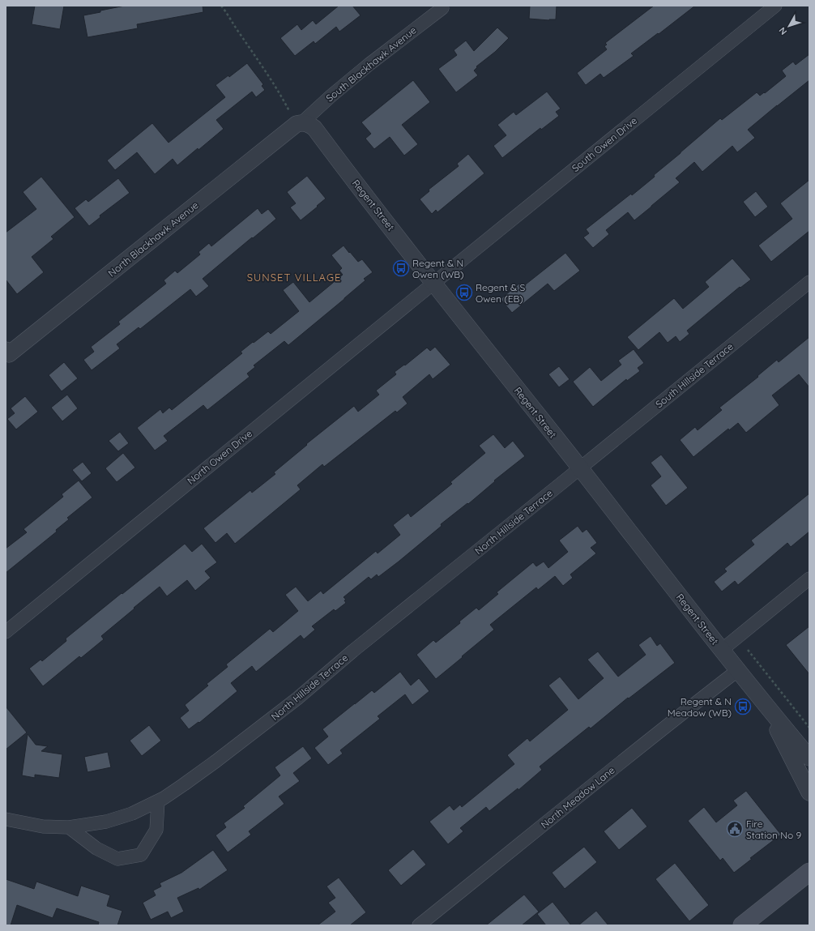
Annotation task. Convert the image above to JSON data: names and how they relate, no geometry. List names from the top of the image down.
{
  "streets": {
    "street": [
      "South Blackhawk Avenue",
      "South Owen Drive",
      "Regent Street",
      "North Blackhawk Avenue",
      "South Hillside Terrace",
      "North Owen Drive",
      "North Hillside Terrace",
      "North Meadow Lane"
    ]
  },
  "crossings": [
    ["South Blackhawk Avenue", "Regent Street"],
    ["South Blackhawk Avenue", "North Blackhawk Avenue"],
    ["South Owen Drive", "Regent Street"],
    ["South Owen Drive", "North Owen Drive"],
    ["Regent Street", "North Blackhawk Avenue"],
    ["Regent Street", "South Hillside Terrace"],
    ["Regent Street", "North Owen Drive"],
    ["Regent Street", "North Hillside Terrace"],
    ["Regent Street", "North Meadow Lane"],
    ["South Hillside Terrace", "North Hillside Terrace"]
  ],
  "districts": ["SUNSET VILLAGE"],
  "places": {
    "bus stop": ["Regent & N Owen (WB)", "Regent & S Owen (EB)", "Regent & N Meadow (WB)"],
    "public building": ["Fire Station No 9"]
  },
  "north": "bottom left"
}
